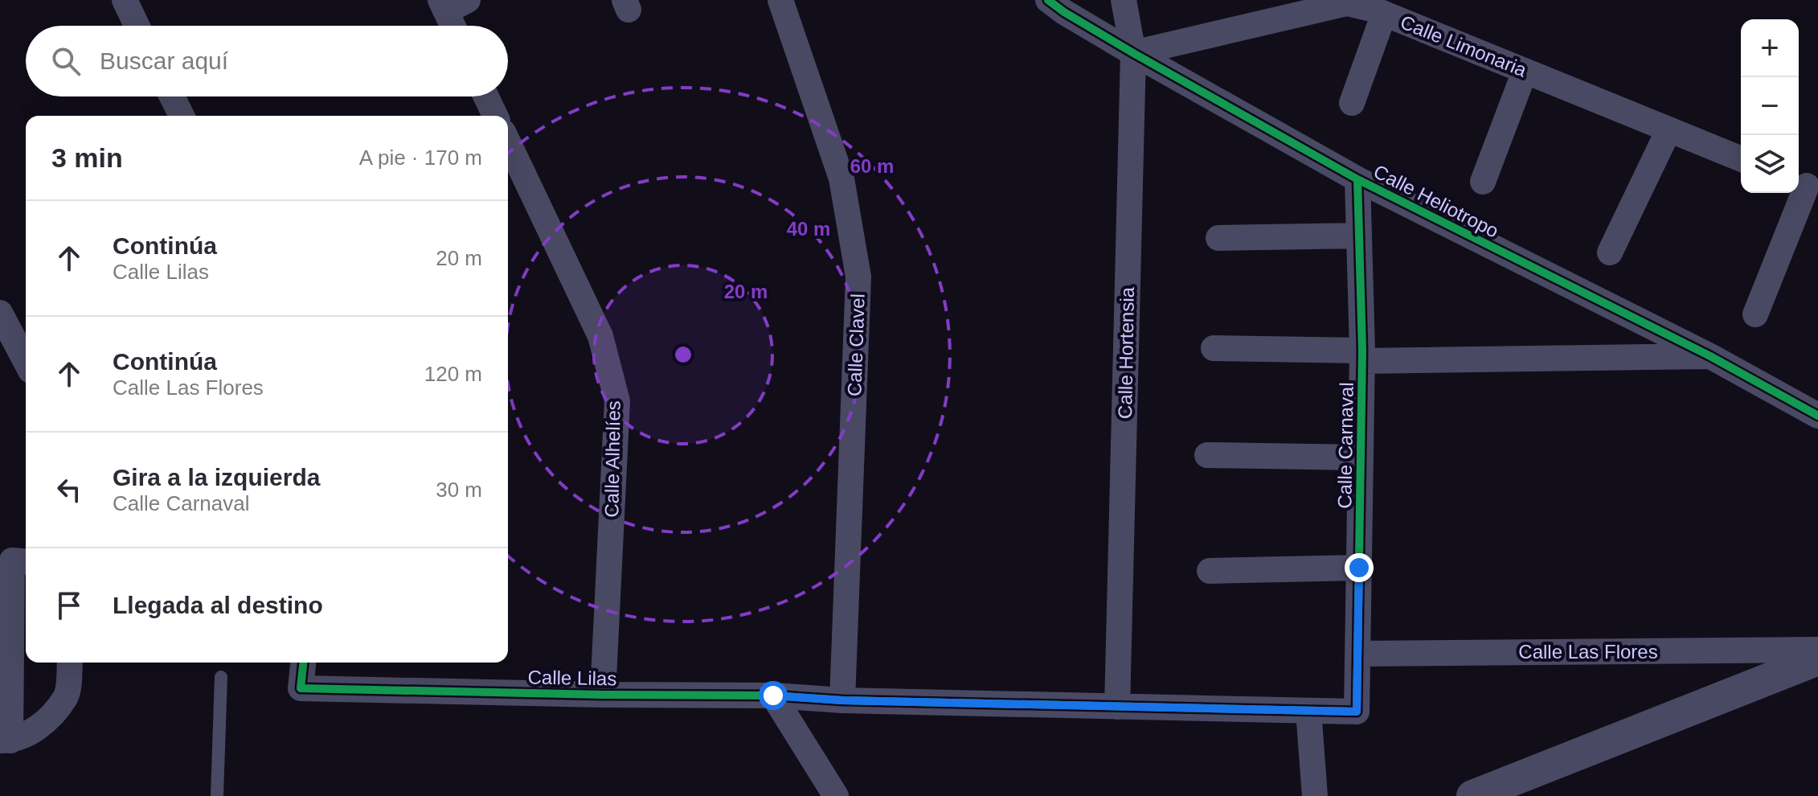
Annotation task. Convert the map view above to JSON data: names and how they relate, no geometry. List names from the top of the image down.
{
  "streets": {
    "street": [
      "Calle Limonaria",
      "Calle Heliotropo",
      "Calle Clavel",
      "Calle Hortensia",
      "Calle Carnaval",
      "Calle Alhelíes",
      "Calle Las Flores",
      "Calle Lilas"
    ]
  },
  "crossings": [
    ["Calle Limonaria", "Calle Heliotropo"],
    ["Calle Limonaria", "Calle Hortensia"],
    ["Calle Heliotropo", "Calle Hortensia"],
    ["Calle Heliotropo", "Calle Carnaval"],
    ["Calle Clavel", "Calle Lilas"],
    ["Calle Carnaval", "Calle Las Flores"],
    ["Calle Alhelíes", "Calle Lilas"]
  ],
  "page": {
    "map_buttons": ["+", "−"],
    "search": "Buscar aquí",
    "heading": ["3 min", "A pie · 170 m"],
    "list": [
      ["Continúa", "Calle Lilas", "20 m"],
      ["Continúa", "Calle Las Flores", "120 m"],
      ["Gira a la izquierda", "Calle Carnaval", "30 m"],
      "Llegada al destino"
    ]
  },
  "rings": ["60 m", "40 m", "20 m"]
}
